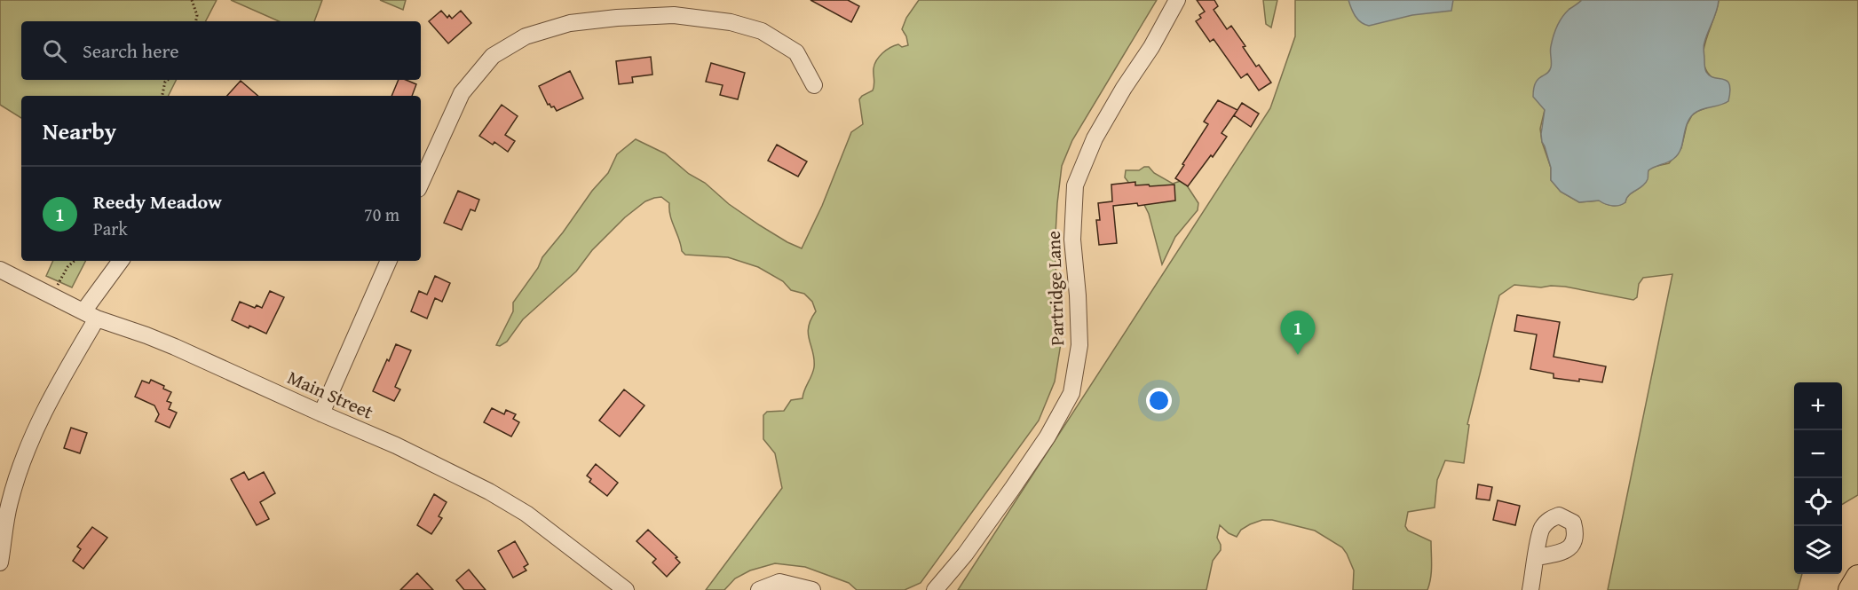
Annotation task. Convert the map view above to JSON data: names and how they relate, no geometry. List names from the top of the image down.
{
  "streets": {
    "street": ["Partridge Lane", "Main Street"]
  },
  "page": {
    "search": "Search here",
    "heading": "Nearby",
    "list": [
      {
        "mark": "1",
        "name": "Reedy Meadow",
        "note": "Park",
        "value": "70 m"
      }
    ],
    "pins": "1",
    "map_buttons": ["+", "−"]
  }
}
